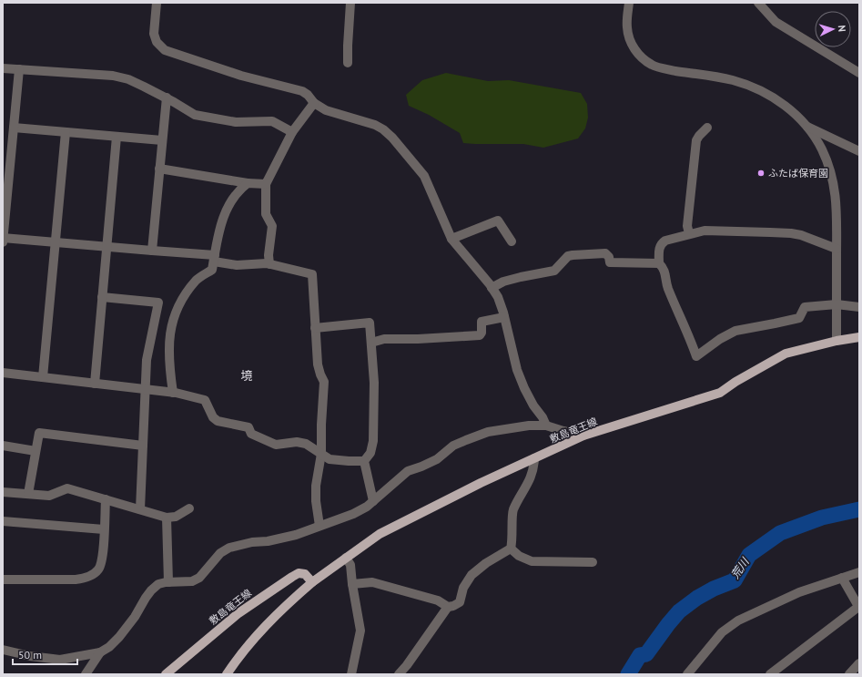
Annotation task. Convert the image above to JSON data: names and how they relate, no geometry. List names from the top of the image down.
{
  "streets": {
    "main road": ["敷島竜王線"]
  },
  "districts": ["境"],
  "water": ["荒川"],
  "places": ["ふたば保育園"],
  "scale_bar": "50 m",
  "north": "right"
}
